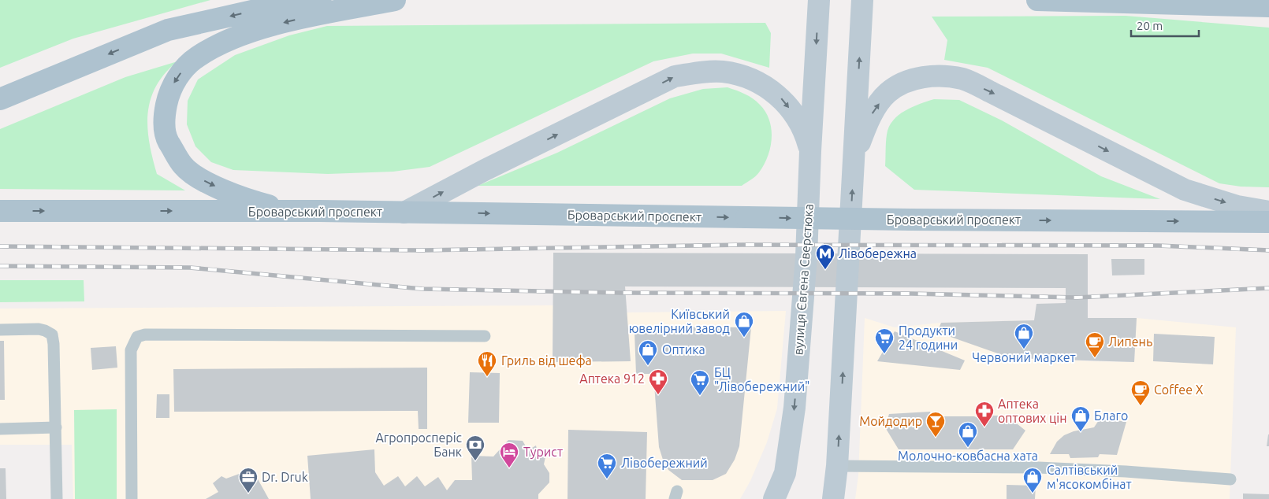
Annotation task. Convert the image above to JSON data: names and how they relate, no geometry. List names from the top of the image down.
{
  "streets": {
    "main road": ["Броварський проспект", "вулиця Євгена Сверстюка"]
  },
  "one_way": ["Броварський проспект"],
  "places": {
    "metro station": ["Лівобережна"],
    "shop": [
      "Київський ювелірний завод",
      "Червоний маркет",
      "Оптика",
      "Благо",
      "Молочно-ковбасна хата",
      "Салтівський м'ясокомбінат"
    ],
    "supermarket": ["Продукти 24 години", "БЦ \"Лівобережний\"", "Лівобережний"],
    "cafe": ["Липень", "Coffee X"],
    "restaurant": ["Гриль від шефа"],
    "pharmacy": ["Аптека 912", "Аптека оптових цін"],
    "bar": ["Мойдодир"],
    "bank": ["Агропросперіс Банк"],
    "hotel": ["Турист"],
    "office": ["Dr. Druk"]
  },
  "scale_bar": "20 m"
}
